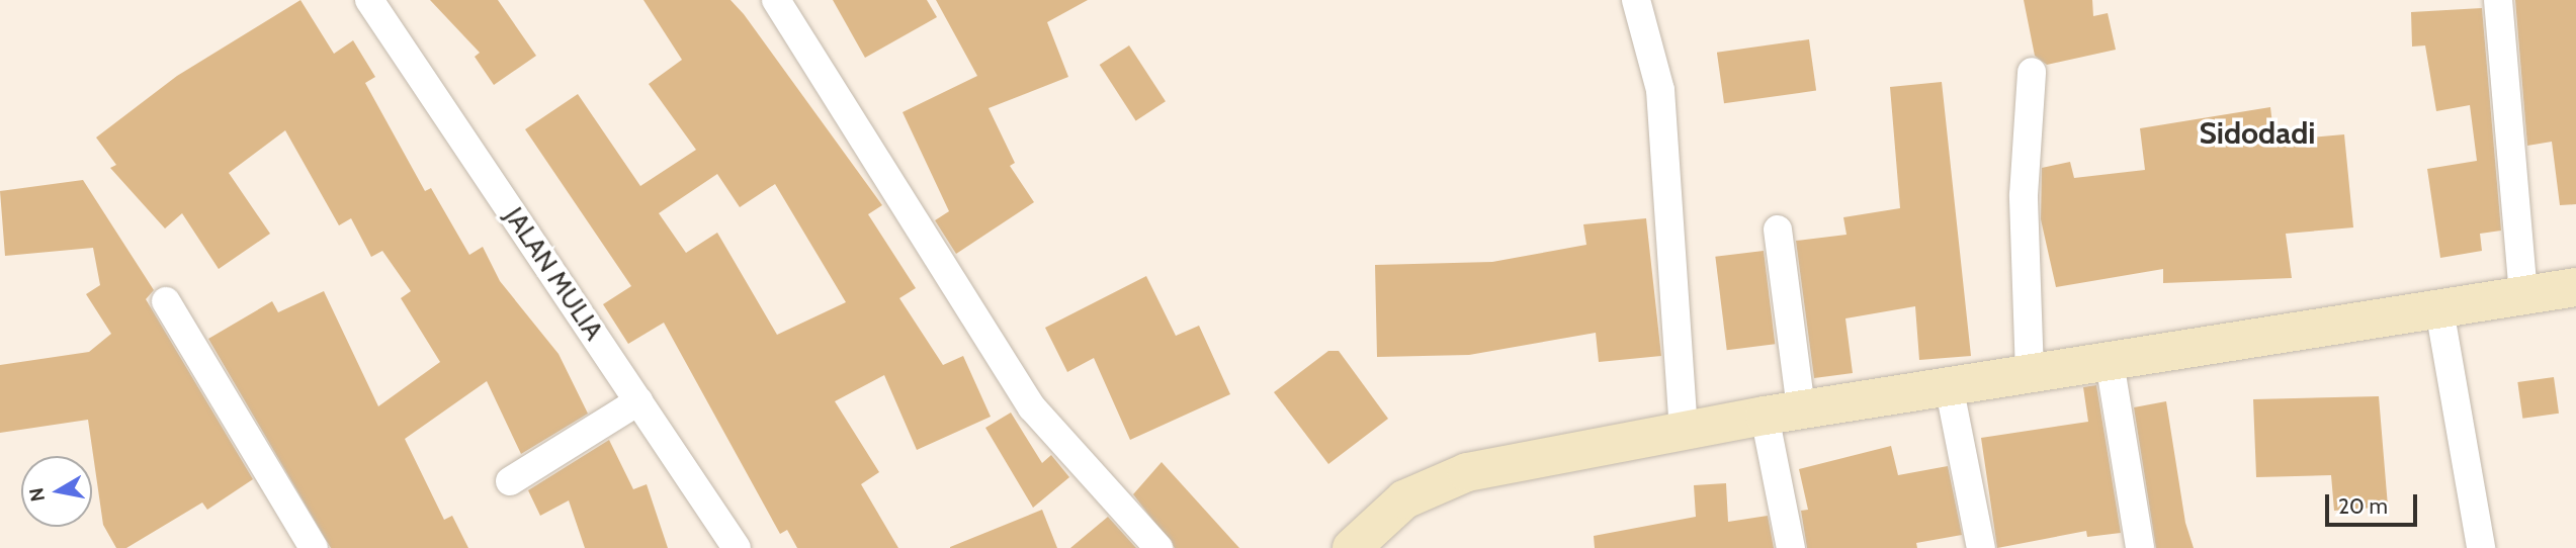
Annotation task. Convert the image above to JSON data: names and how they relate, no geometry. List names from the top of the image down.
{
  "streets": {
    "street": ["JALAN MULIA"]
  },
  "districts": ["Sidodadi"],
  "scale_bar": "20 m",
  "north": "left"
}
